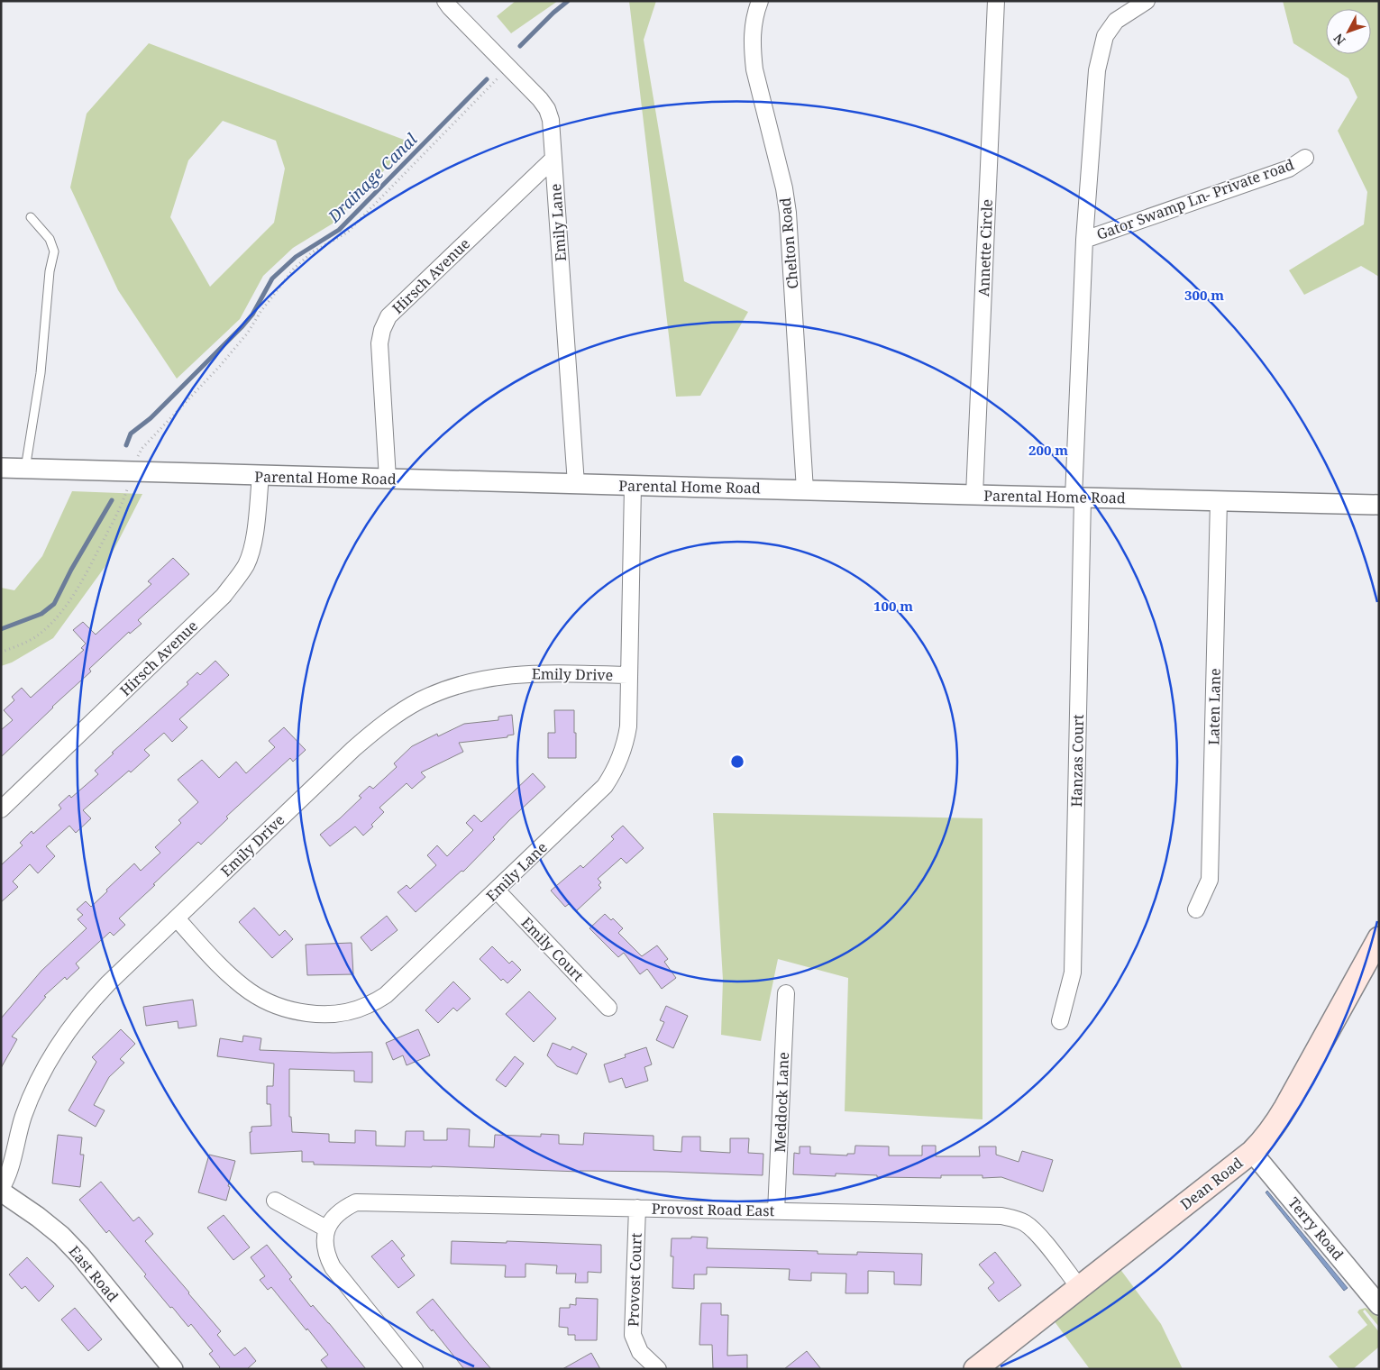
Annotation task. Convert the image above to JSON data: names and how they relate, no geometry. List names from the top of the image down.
{
  "streets": {
    "main road": ["Dean Road"],
    "street": [
      "Gator Swamp Ln- Private road",
      "Emily Lane",
      "Chelton Road",
      "Annette Circle",
      "Hirsch Avenue",
      "Parental Home Road",
      "Emily Drive",
      "Laten Lane",
      "Hanzas Court",
      "Emily Court",
      "Meddock Lane",
      "Provost Road East",
      "Terry Road",
      "East Road",
      "Provost Court"
    ]
  },
  "crossings": [
    ["Gator Swamp Ln- Private road", "Parental Home Road"],
    ["Gator Swamp Ln- Private road", "Hanzas Court"],
    ["Emily Lane", "Hirsch Avenue"],
    ["Emily Lane", "Parental Home Road"],
    ["Emily Lane", "Emily Drive"],
    ["Emily Lane", "Emily Court"],
    ["Chelton Road", "Parental Home Road"],
    ["Annette Circle", "Parental Home Road"],
    ["Hirsch Avenue", "Parental Home Road"],
    ["Parental Home Road", "Laten Lane"],
    ["Parental Home Road", "Hanzas Court"],
    ["Emily Drive", "East Road"],
    ["Meddock Lane", "Provost Road East"],
    ["Dean Road", "Provost Road East"],
    ["Dean Road", "Terry Road"],
    ["Provost Road East", "Provost Court"]
  ],
  "water": ["Drainage Canal"],
  "north": "bottom left",
  "rings": ["300 m", "200 m", "100 m"]
}
